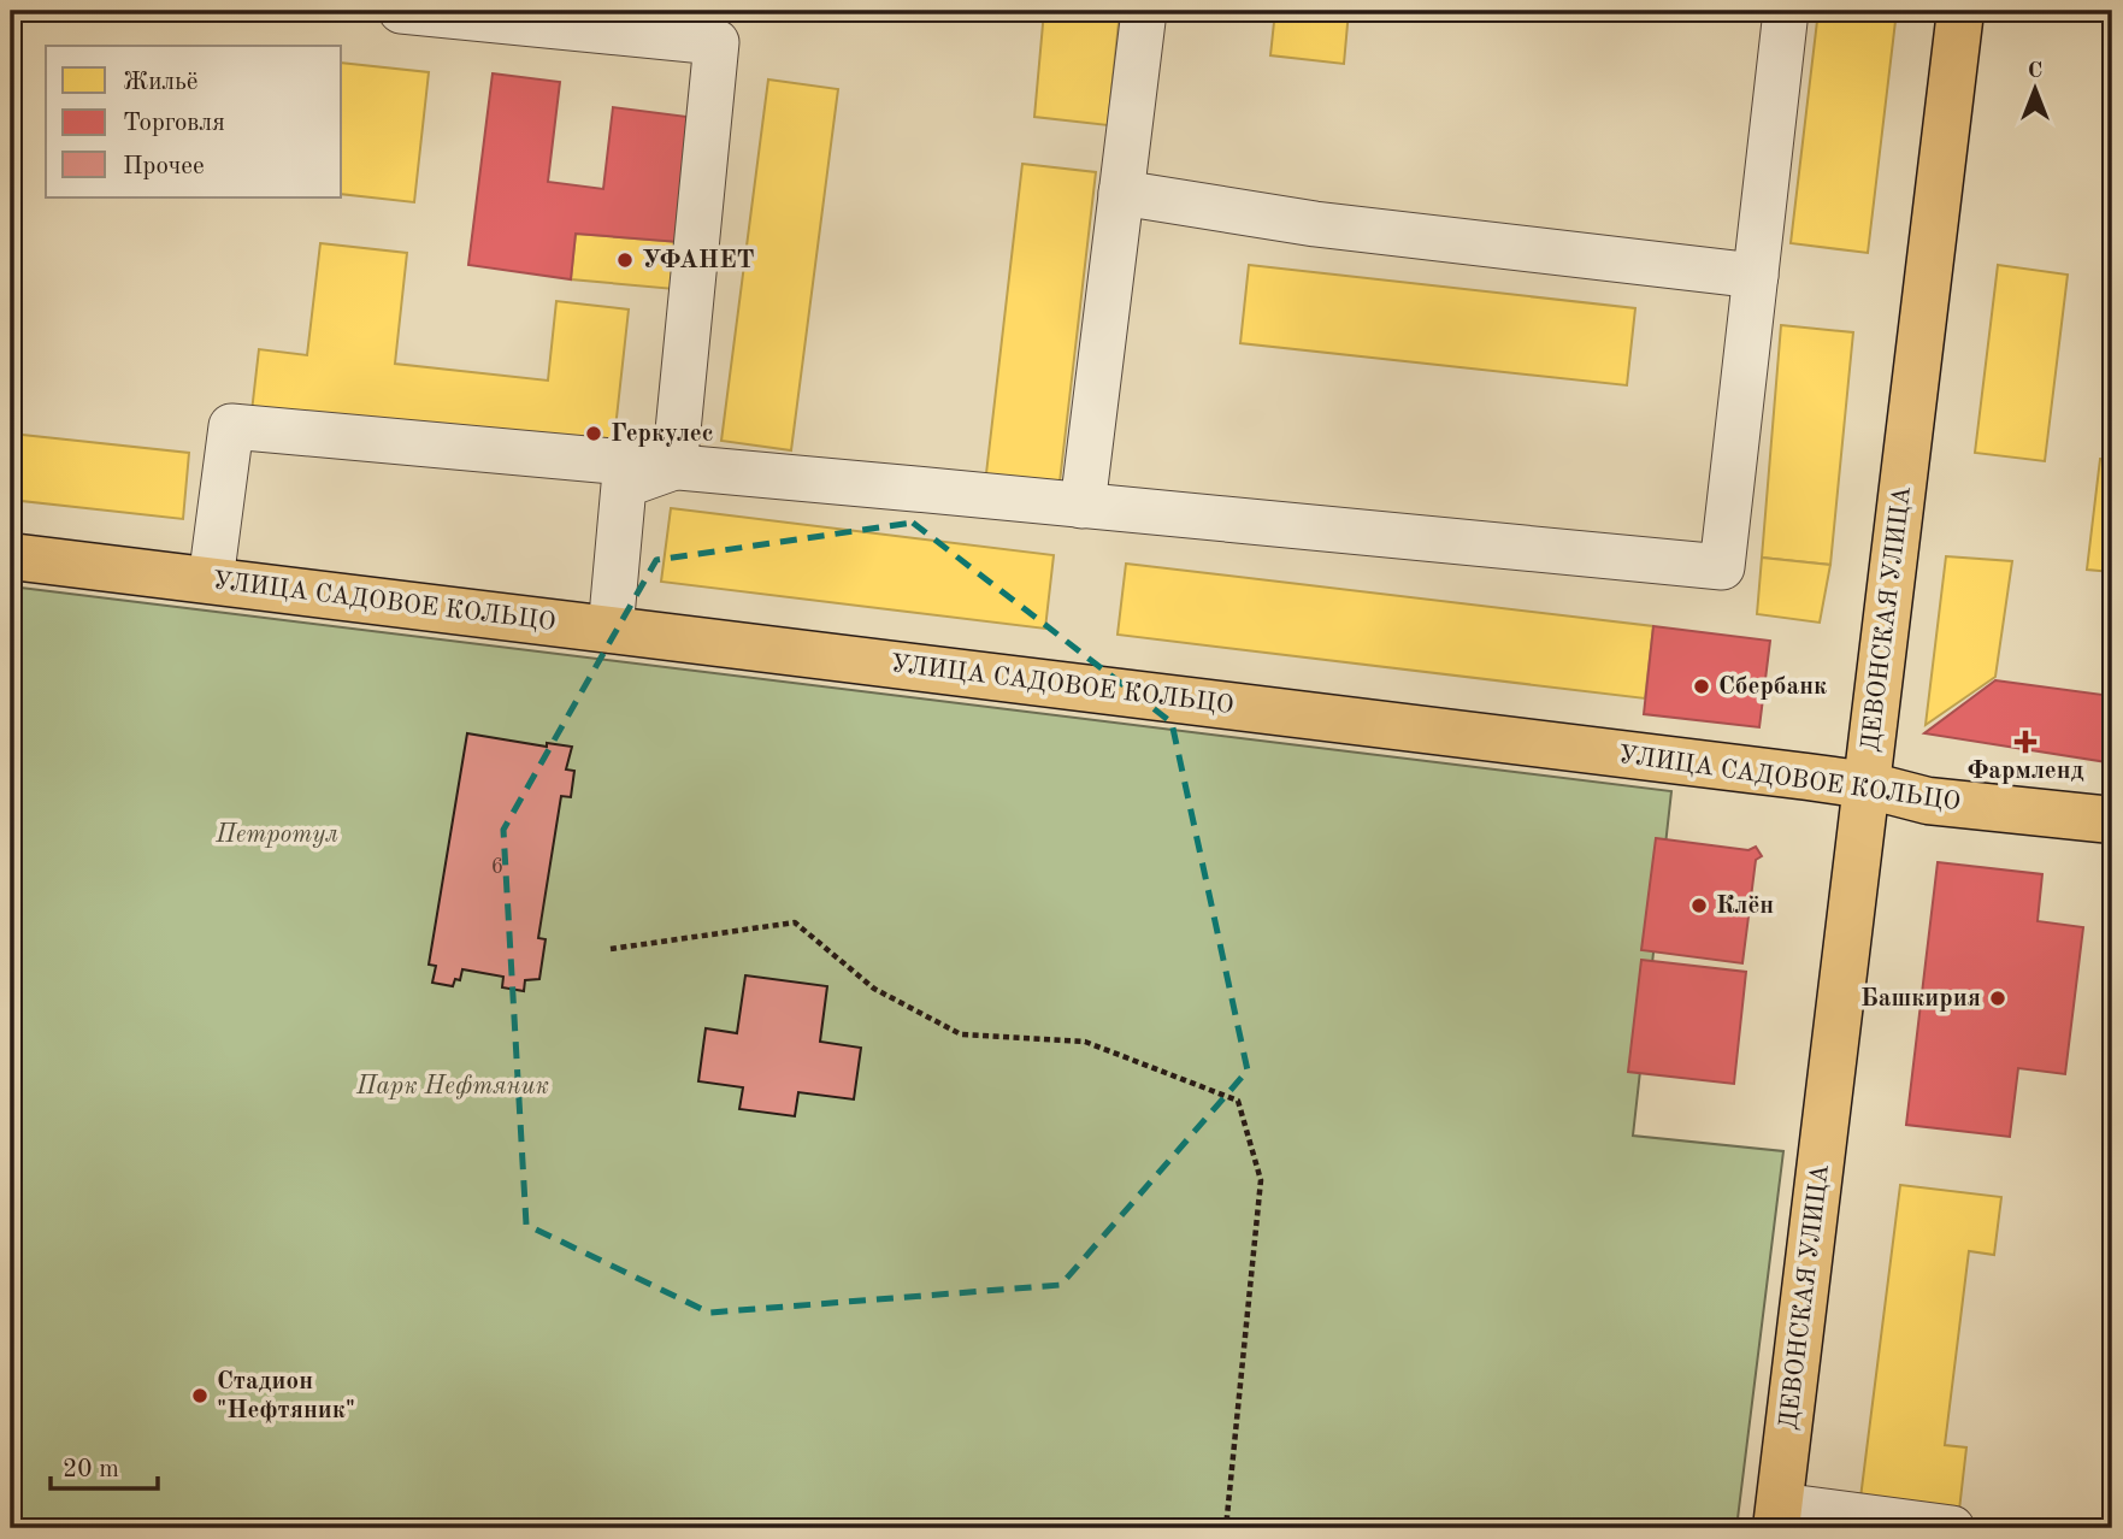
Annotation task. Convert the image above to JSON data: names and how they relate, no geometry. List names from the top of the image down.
{
  "streets": {
    "main road": ["УЛИЦА САДОВОЕ КОЛЬЦО", "ДЕВОНСКАЯ УЛИЦА"]
  },
  "crossings": [
    ["УЛИЦА САДОВОЕ КОЛЬЦО", "ДЕВОНСКАЯ УЛИЦА"]
  ],
  "parks": ["Петротул", "Парк Нефтяник"],
  "places": {
    "other": [
      "УФАНЕТ",
      "Геркулес",
      "Сбербанк",
      "Клён",
      "Башкирия",
      "Стадион \"Нефтяник\""
    ],
    "health": ["Фармленд"]
  },
  "house_numbers": ["6"],
  "legend": ["Жильё", "Торговля", "Прочее"],
  "scale_bar": "20 m",
  "north": "top"
}
